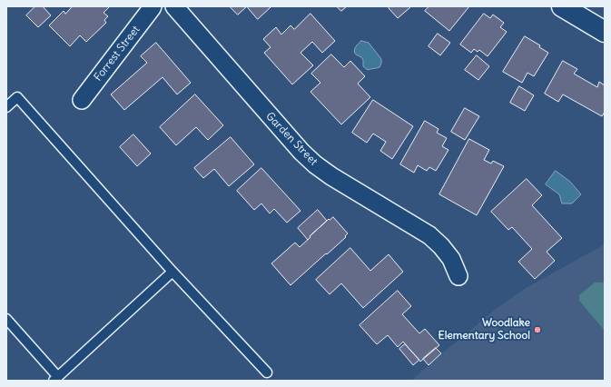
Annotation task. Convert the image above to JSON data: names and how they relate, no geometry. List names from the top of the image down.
{
  "streets": {
    "street": ["Forrest Street", "Garden Street"]
  },
  "places": ["Woodlake Elementary School"]
}
